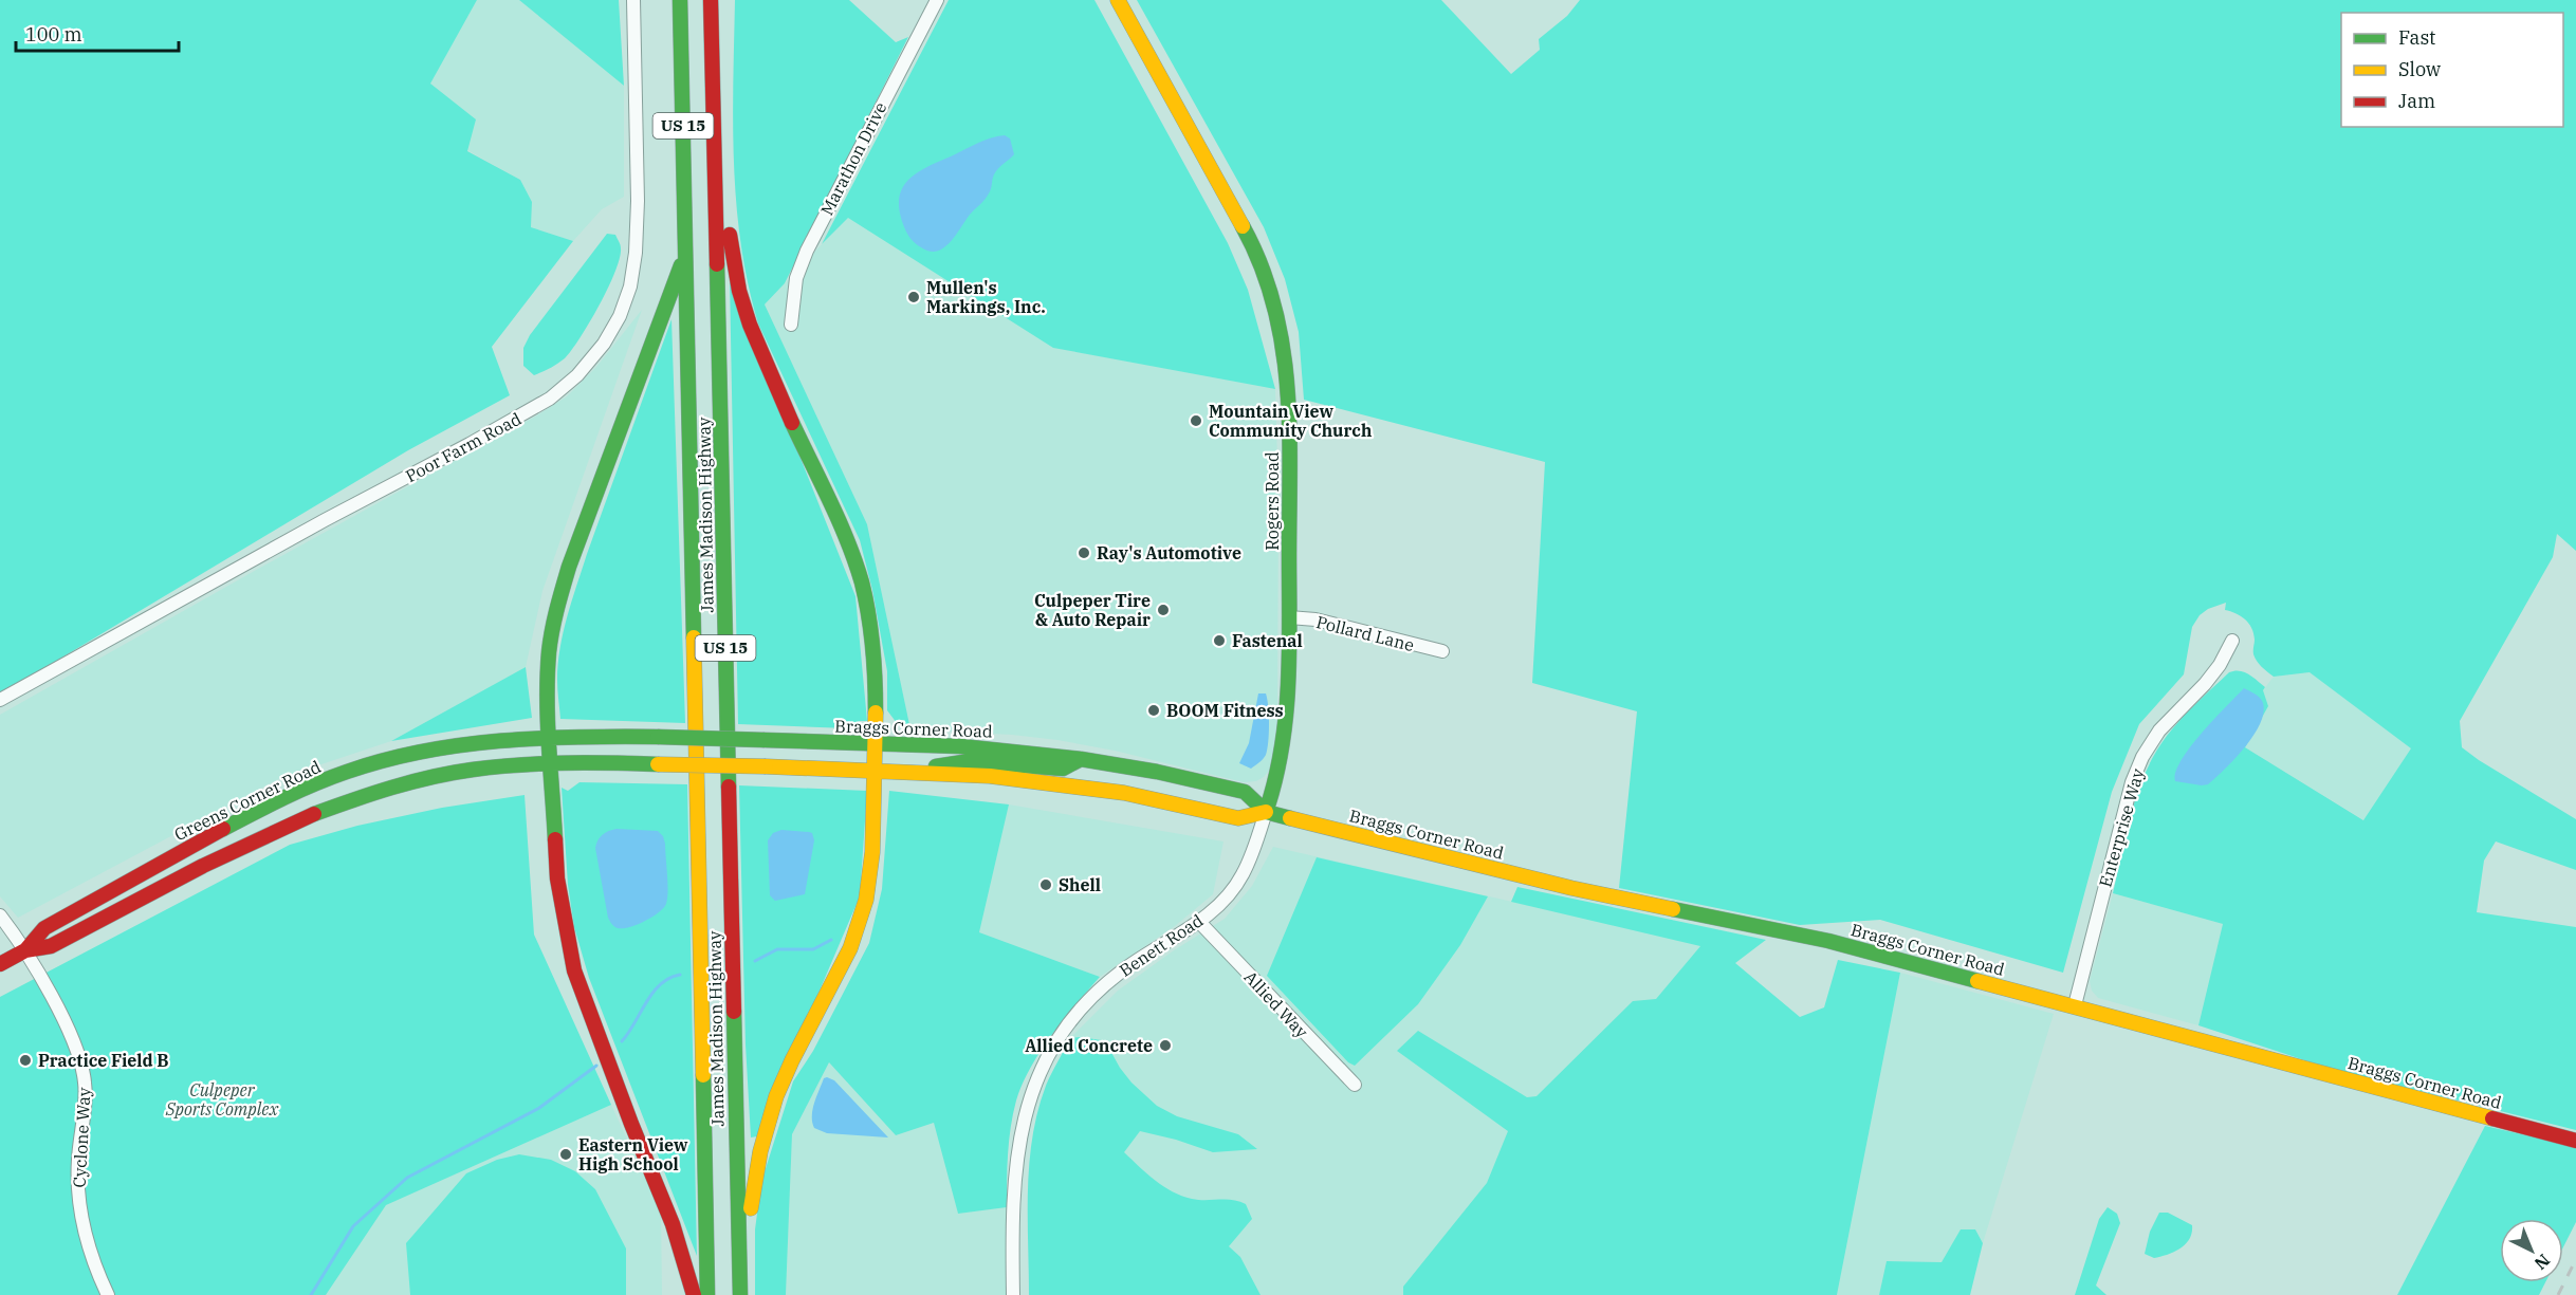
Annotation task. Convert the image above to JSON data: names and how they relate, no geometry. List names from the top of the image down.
{
  "streets": {
    "main road": [
      "US 15",
      "Rogers Road",
      "James Madison Highway",
      "Braggs Corner Road",
      "Greens Corner Road"
    ],
    "street": [
      "Marathon Drive",
      "Poor Farm Road",
      "Pollard Lane",
      "Enterprise Way",
      "Benett Road",
      "Allied Way",
      "Cyclone Way"
    ]
  },
  "crossings": [
    ["Rogers Road", "Pollard Lane"],
    ["Rogers Road", "Braggs Corner Road"],
    ["Rogers Road", "Benett Road"],
    ["Braggs Corner Road", "Greens Corner Road"],
    ["Braggs Corner Road", "Enterprise Way"],
    ["Braggs Corner Road", "Benett Road"],
    ["Greens Corner Road", "Cyclone Way"],
    ["Benett Road", "Allied Way"]
  ],
  "parks": ["Culpeper Sports Complex"],
  "places": [
    "Mullen's Markings, Inc.",
    "Mountain View Community Church",
    "Ray's Automotive",
    "Culpeper Tire & Auto Repair",
    "Fastenal",
    "BOOM Fitness",
    "Shell",
    "Allied Concrete",
    "Practice Field B",
    "Eastern View High School"
  ],
  "legend": ["Fast", "Slow", "Jam"],
  "scale_bar": "100 m",
  "north": "bottom right"
}
